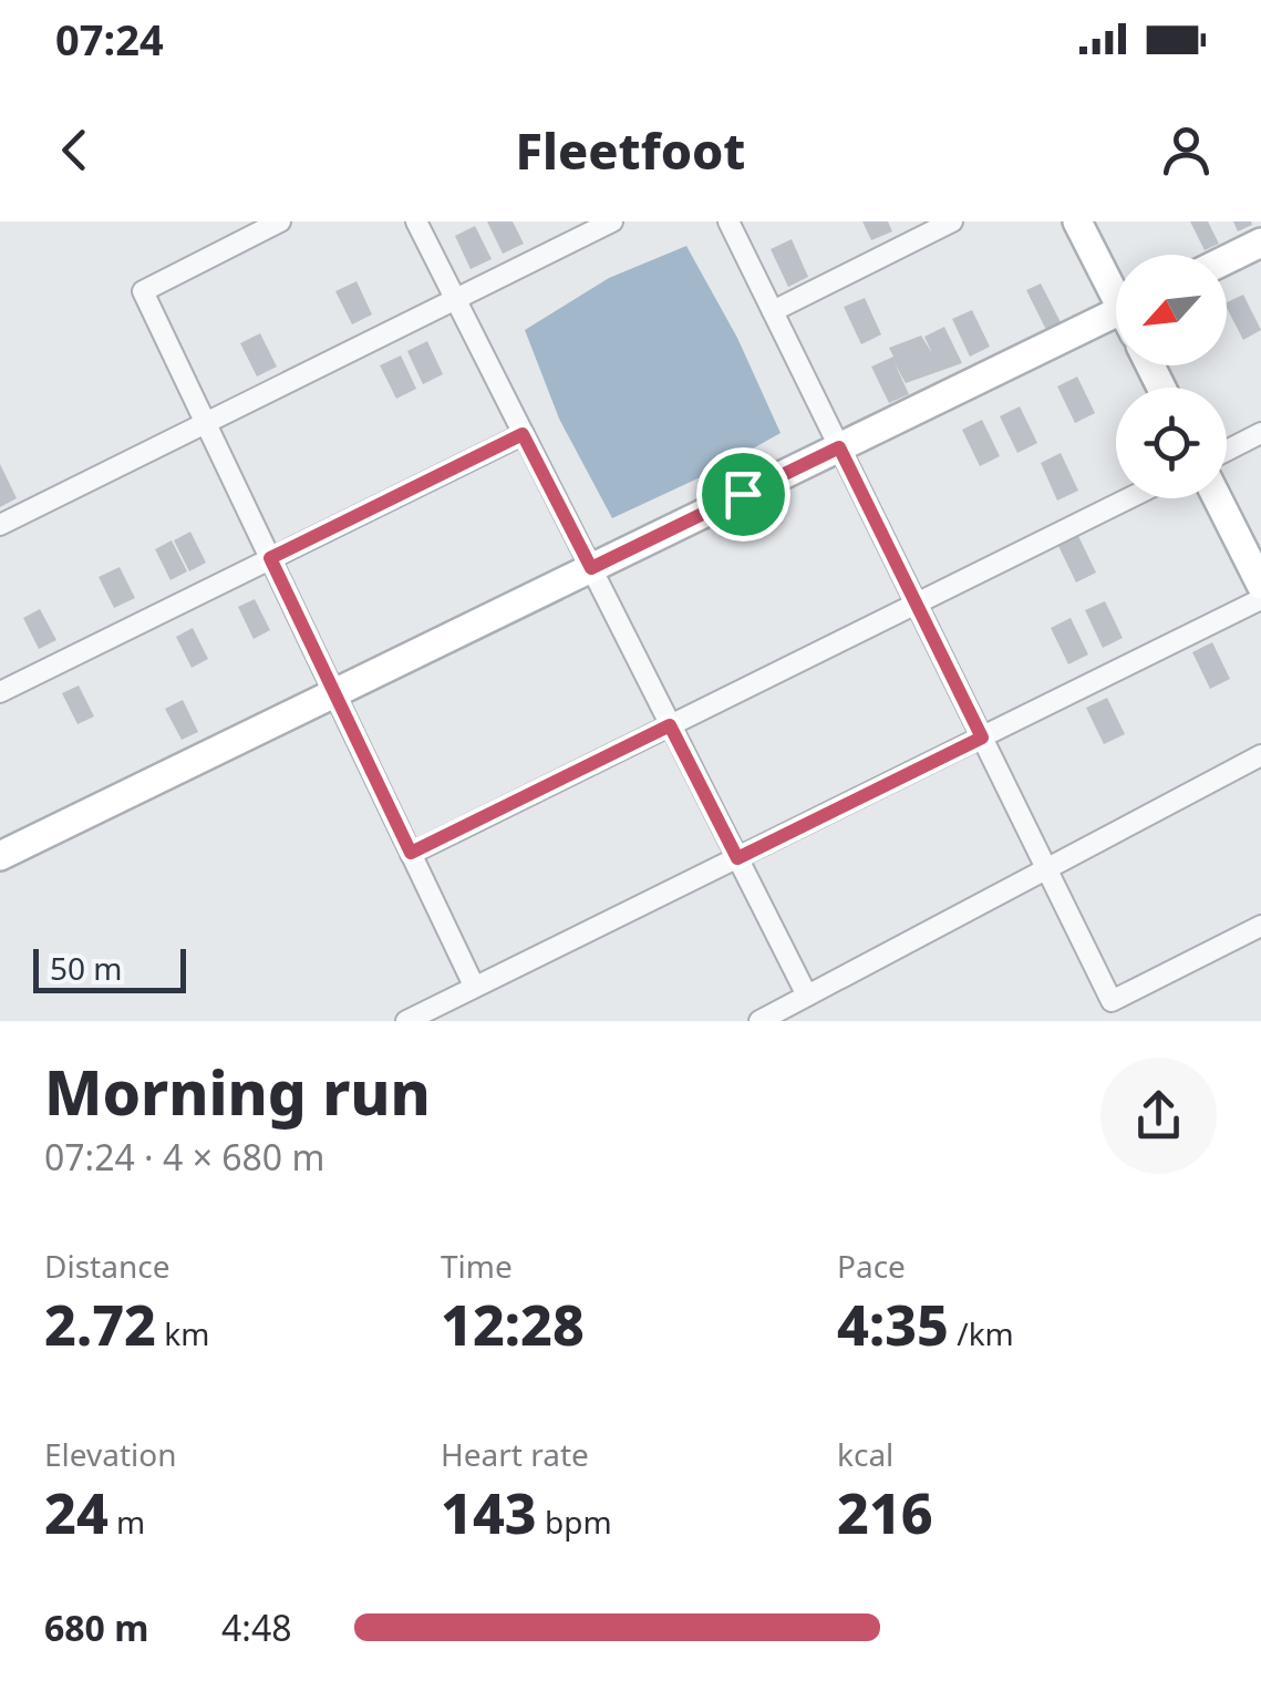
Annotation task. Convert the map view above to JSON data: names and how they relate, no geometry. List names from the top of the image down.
{
  "scale_bar": "50 m",
  "north": "bottom left",
  "page": {
    "status": "07:24",
    "header": "Fleetfoot",
    "scale": "50 m",
    "heading": ["Morning run", "07:24 · 4 × 680 m"],
    "stats": [
      ["Distance", "2.72 km"],
      ["Time", "12:28"],
      ["Pace", "4:35 /km"],
      ["Elevation", "24 m"],
      ["Heart rate", "143 bpm"],
      ["kcal", "216"]
    ],
    "list": [
      {
        "name": "680 m",
        "note": "4:48"
      }
    ]
  }
}
